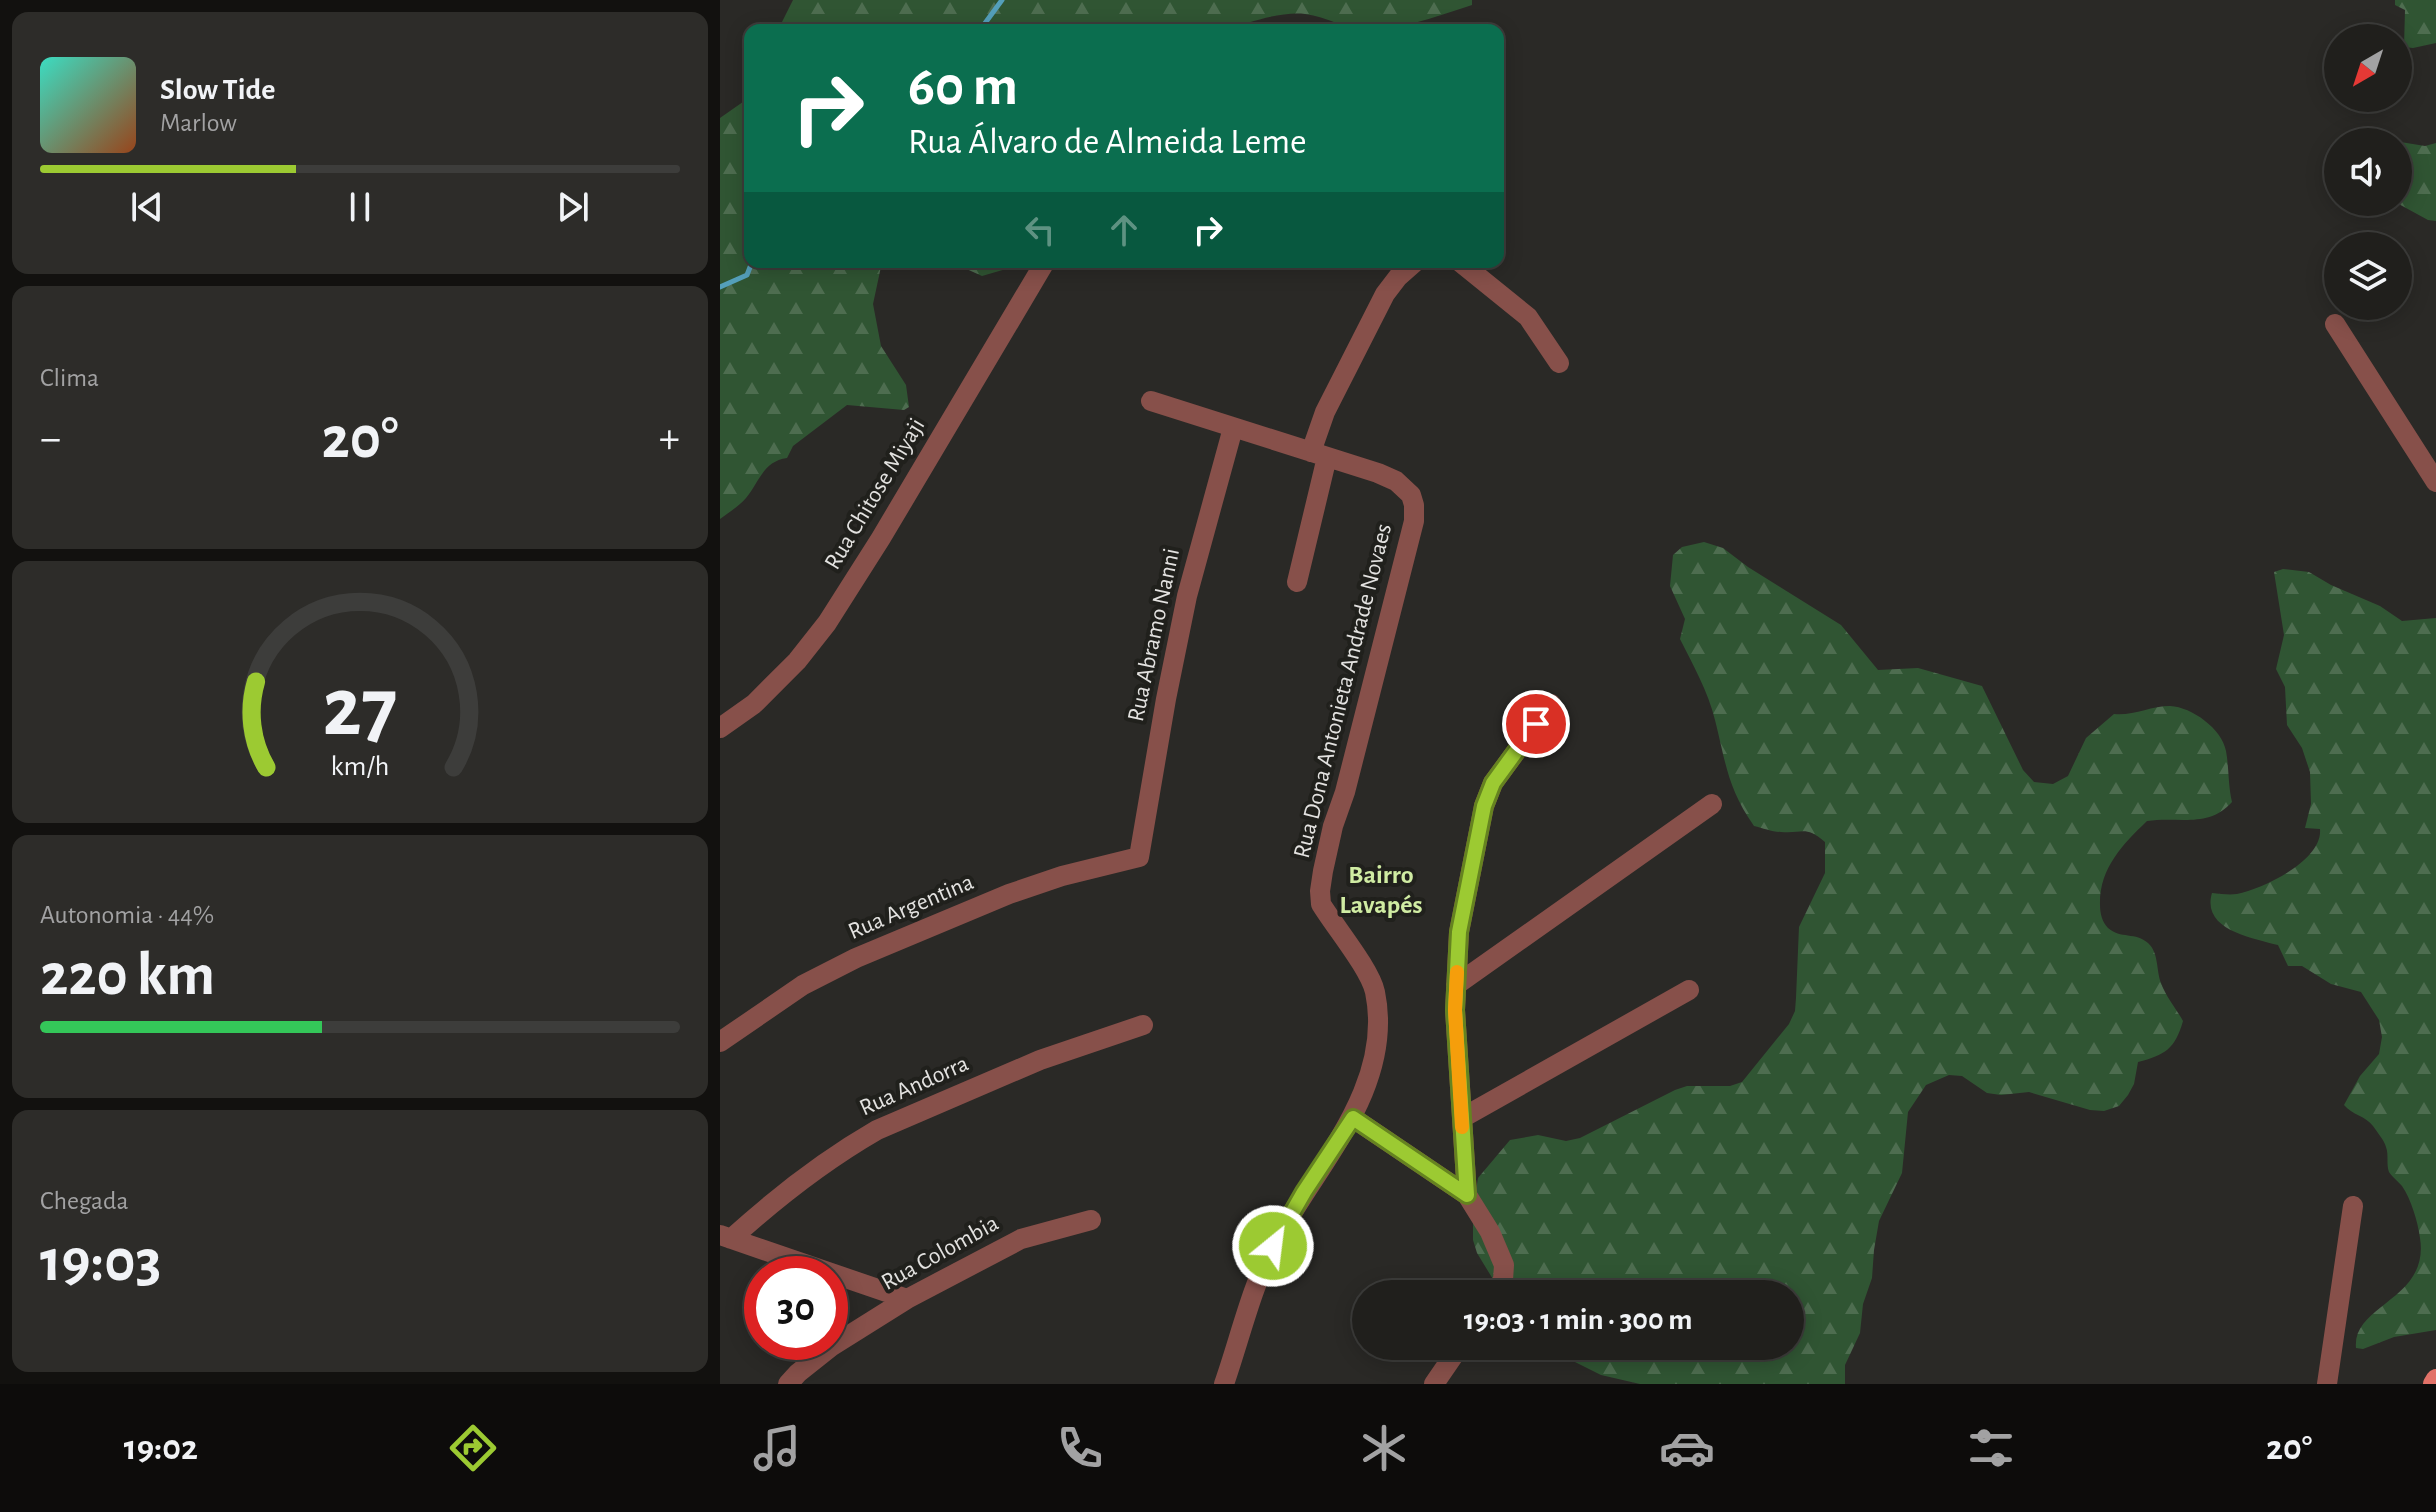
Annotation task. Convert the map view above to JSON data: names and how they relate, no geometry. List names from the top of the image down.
{
  "streets": {
    "street": [
      "Rua Chitose Miyaji",
      "Rua Abramo Nanni",
      "Rua Dona Antonieta Andrade Novaes",
      "Rua Argentina",
      "Rua Andorra",
      "Rua Colombia"
    ]
  },
  "crossings": [
    ["Rua Abramo Nanni", "Rua Dona Antonieta Andrade Novaes"],
    ["Rua Abramo Nanni", "Rua Argentina"]
  ],
  "districts": ["Bairro Lavapés"],
  "north": "bottom left",
  "page": {
    "turn": ["60 m", "Rua Álvaro de Almeida Leme"],
    "song": ["Slow Tide", "Marlow"],
    "tile": [
      "Clima",
      ["Autonomia · 44%", "220 km"],
      ["Chegada", "19:03"]
    ],
    "heat": ["−", "20°", "+"],
    "limit": "30",
    "trip": "19:03 · 1 min · 300 m",
    "tabs": ["19:02", "20°"],
    "gauge": ["27", "km/h"]
  }
}
